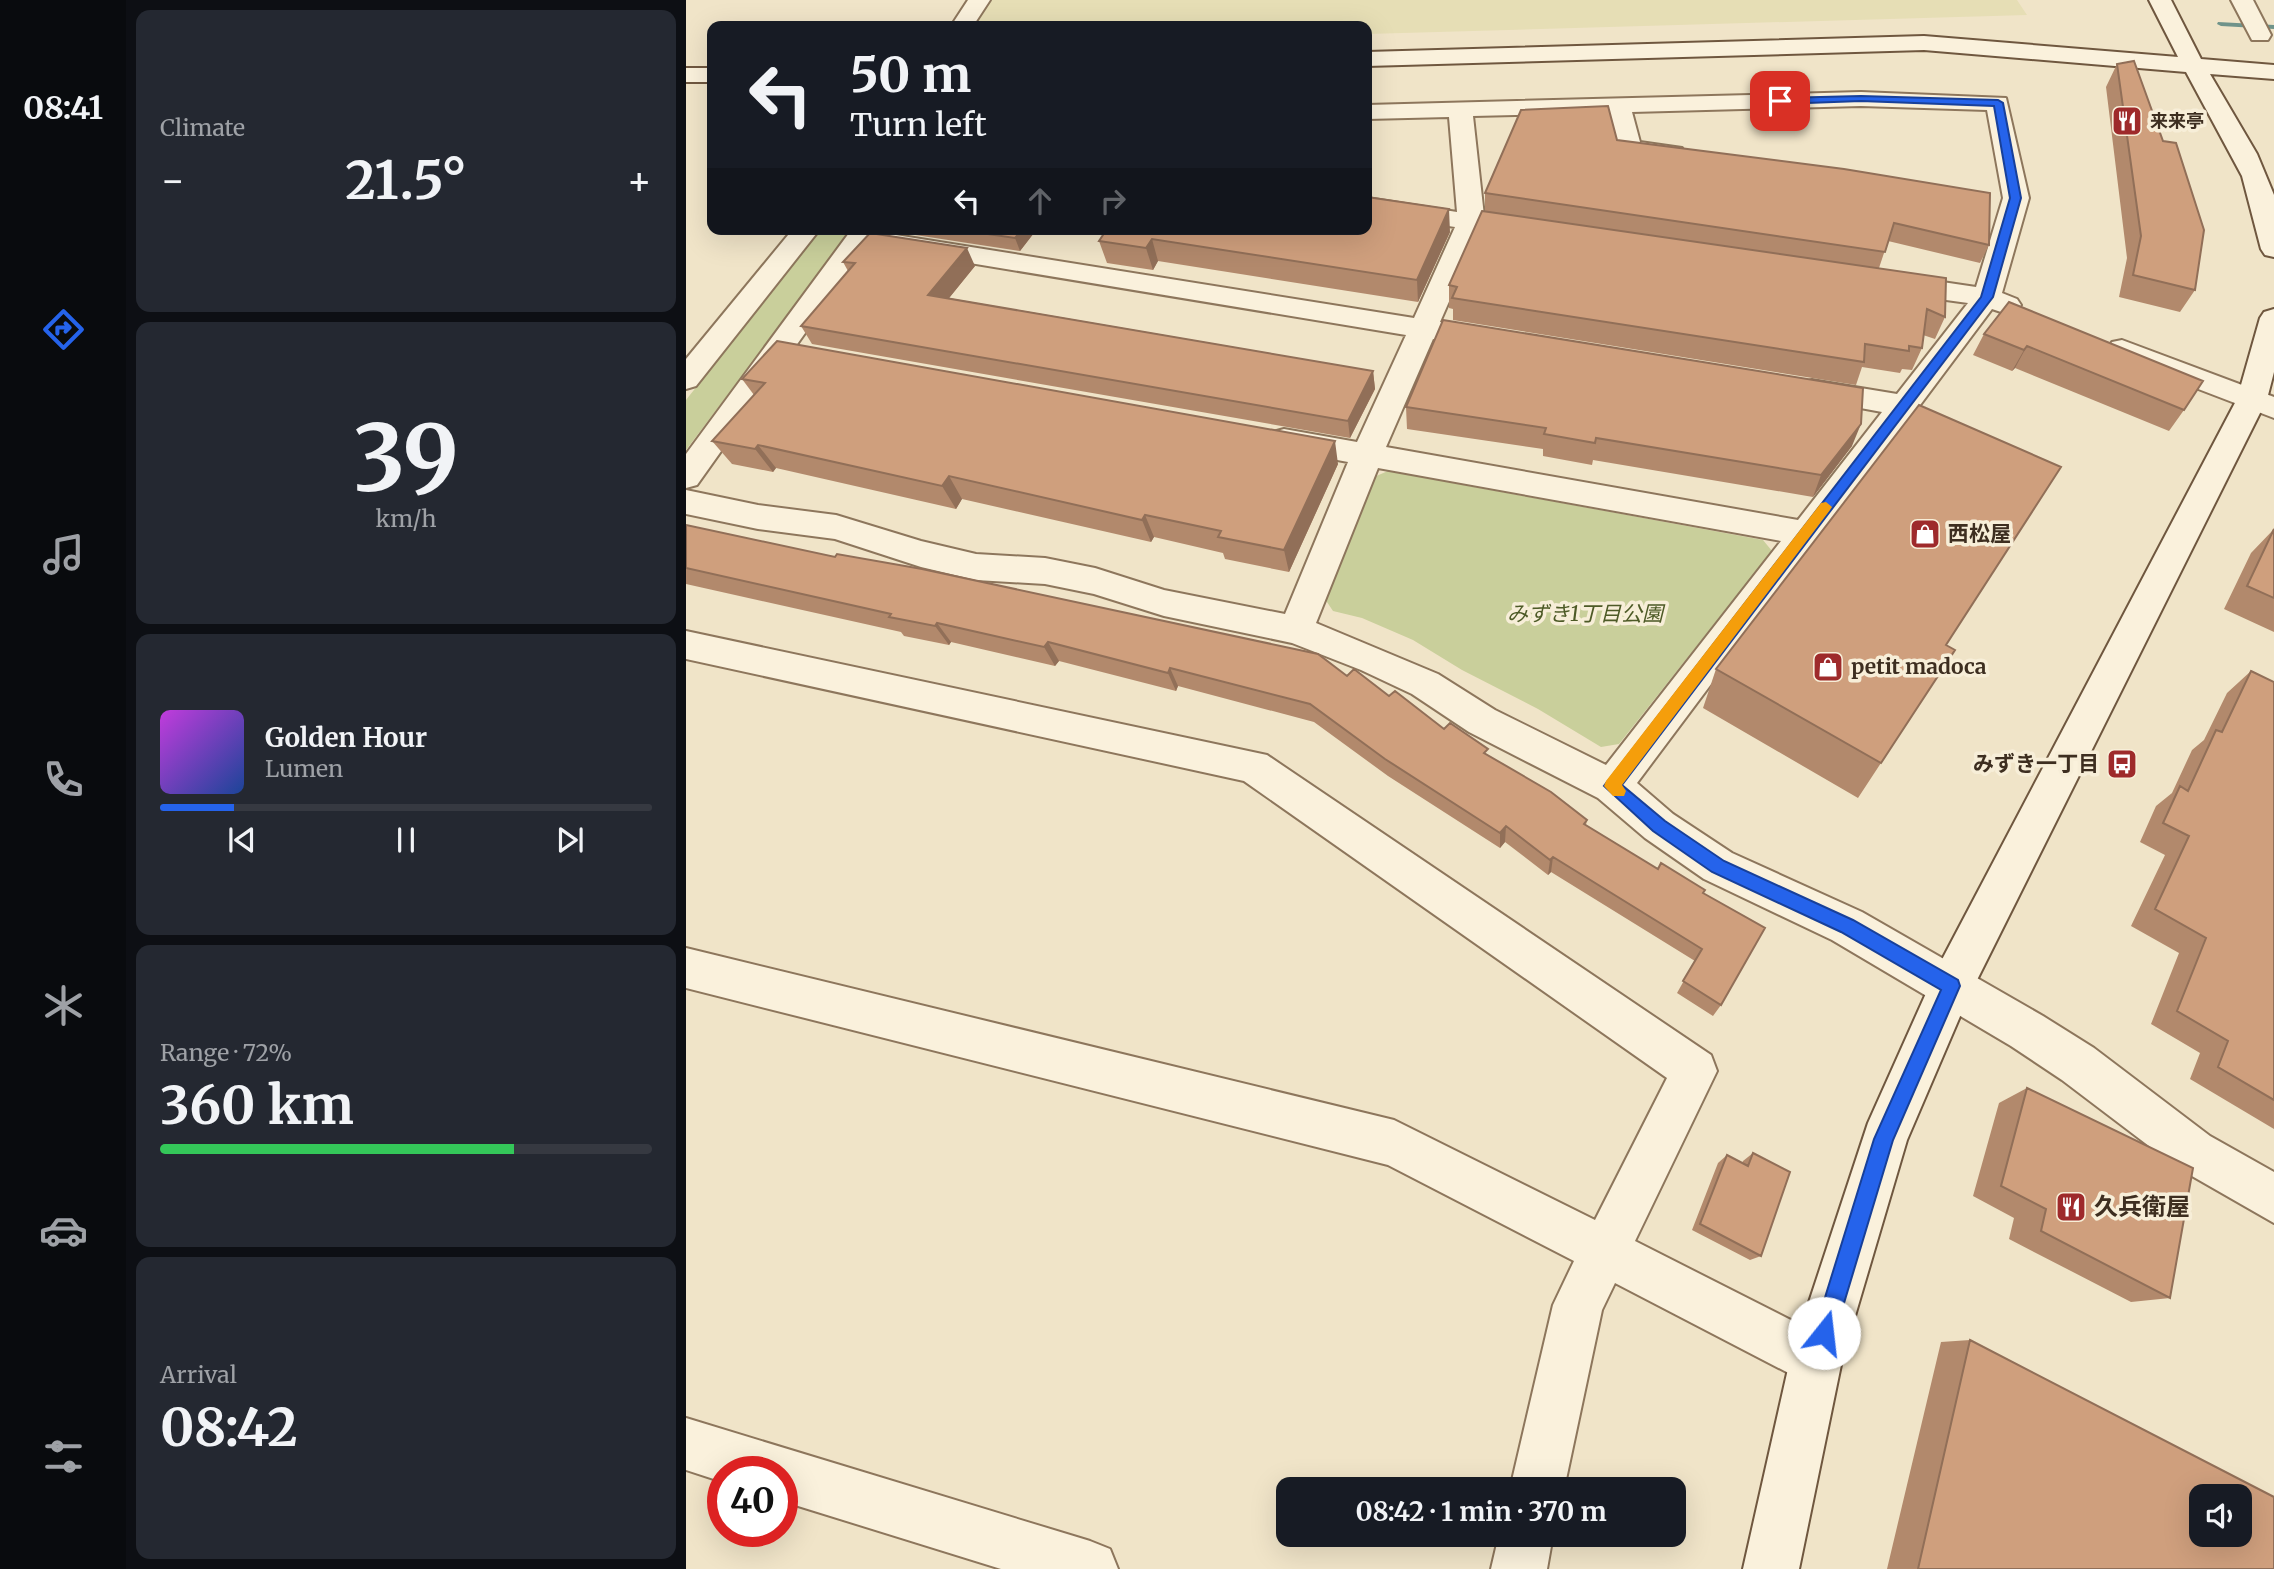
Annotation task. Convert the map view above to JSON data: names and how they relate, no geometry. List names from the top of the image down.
{
  "parks": ["みずき1丁目公園"],
  "places": {
    "restaurant": ["来来亭", "久兵衛屋"],
    "shop": ["西松屋", "petit madoca"],
    "bus stop": ["みずき一丁目"]
  },
  "page": {
    "tabs": "08:41",
    "tile": [
      "Climate",
      ["39", "km/h"],
      ["Range · 72%", "360 km"],
      ["Arrival", "08:42"]
    ],
    "turn": ["50 m", "Turn left"],
    "heat": ["−", "21.5°", "+"],
    "song": ["Golden Hour", "Lumen"],
    "limit": "40",
    "trip": "08:42 · 1 min · 370 m"
  }
}
